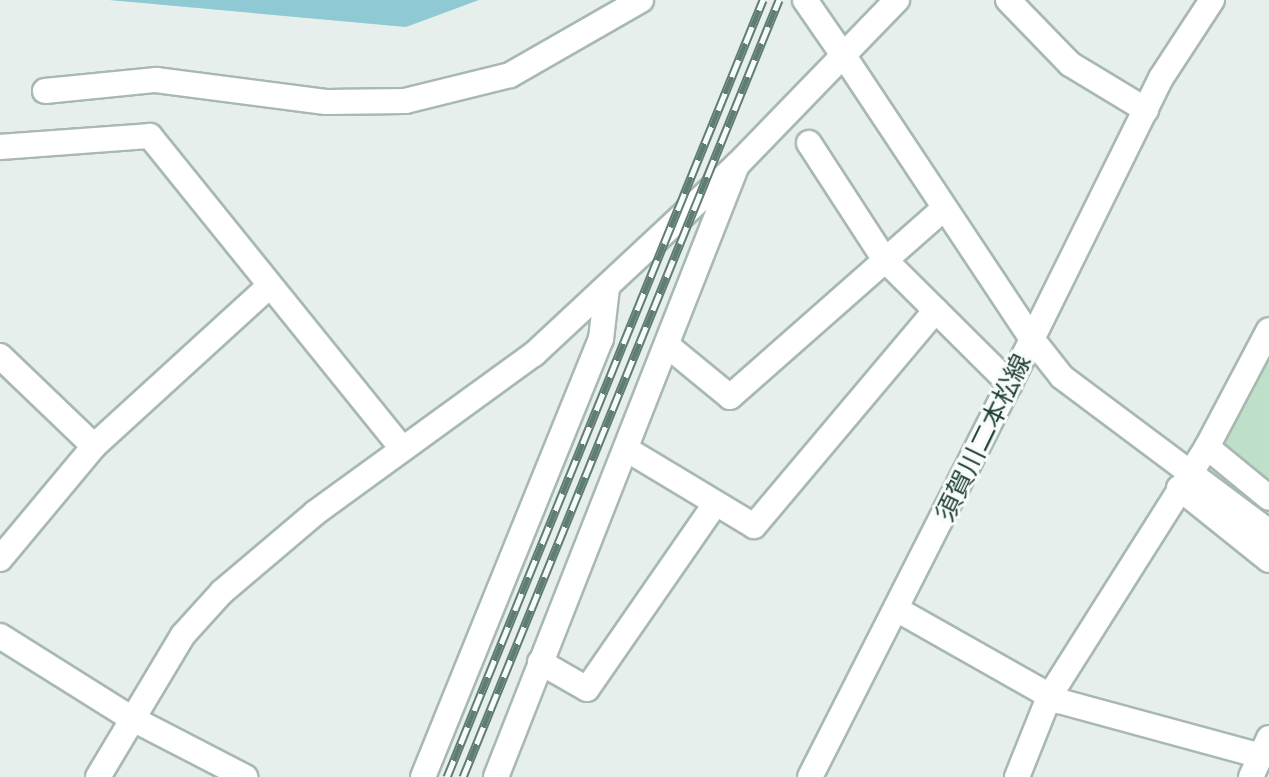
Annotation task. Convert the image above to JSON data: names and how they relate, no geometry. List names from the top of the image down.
{
  "streets": {
    "street": ["須賀川二本松線"]
  }
}
